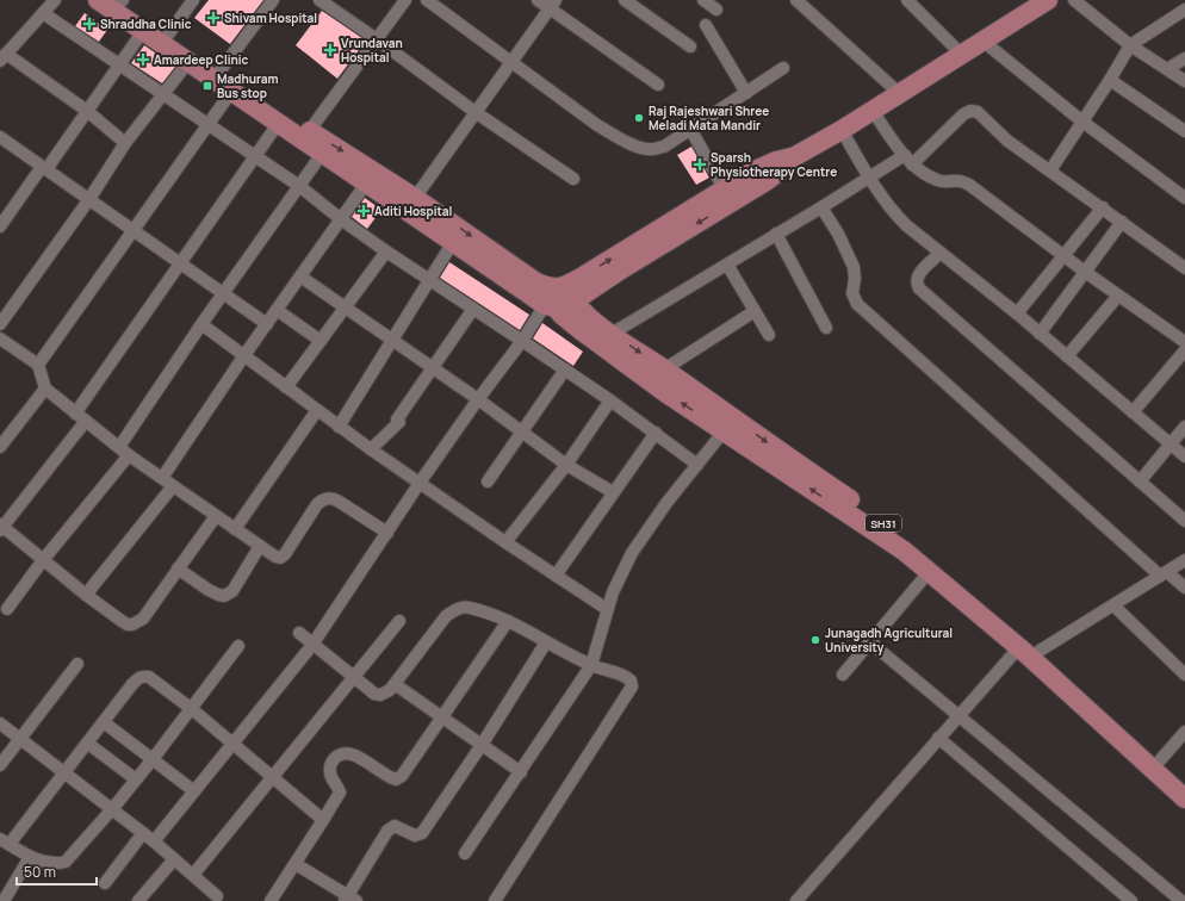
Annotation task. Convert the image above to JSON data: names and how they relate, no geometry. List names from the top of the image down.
{
  "streets": {
    "main road": ["SH31"]
  },
  "places": {
    "health": [
      "Shivam Hospital",
      "Shraddha Clinic",
      "Vrundavan Hospital",
      "Amardeep Clinic",
      "Sparsh Physiotherapy Centre",
      "Aditi Hospital"
    ],
    "transit": ["Madhuram Bus stop"],
    "other": ["Raj Rajeshwari Shree Meladi Mata Mandir", "Junagadh Agricultural University"]
  },
  "scale_bar": "50 m"
}
